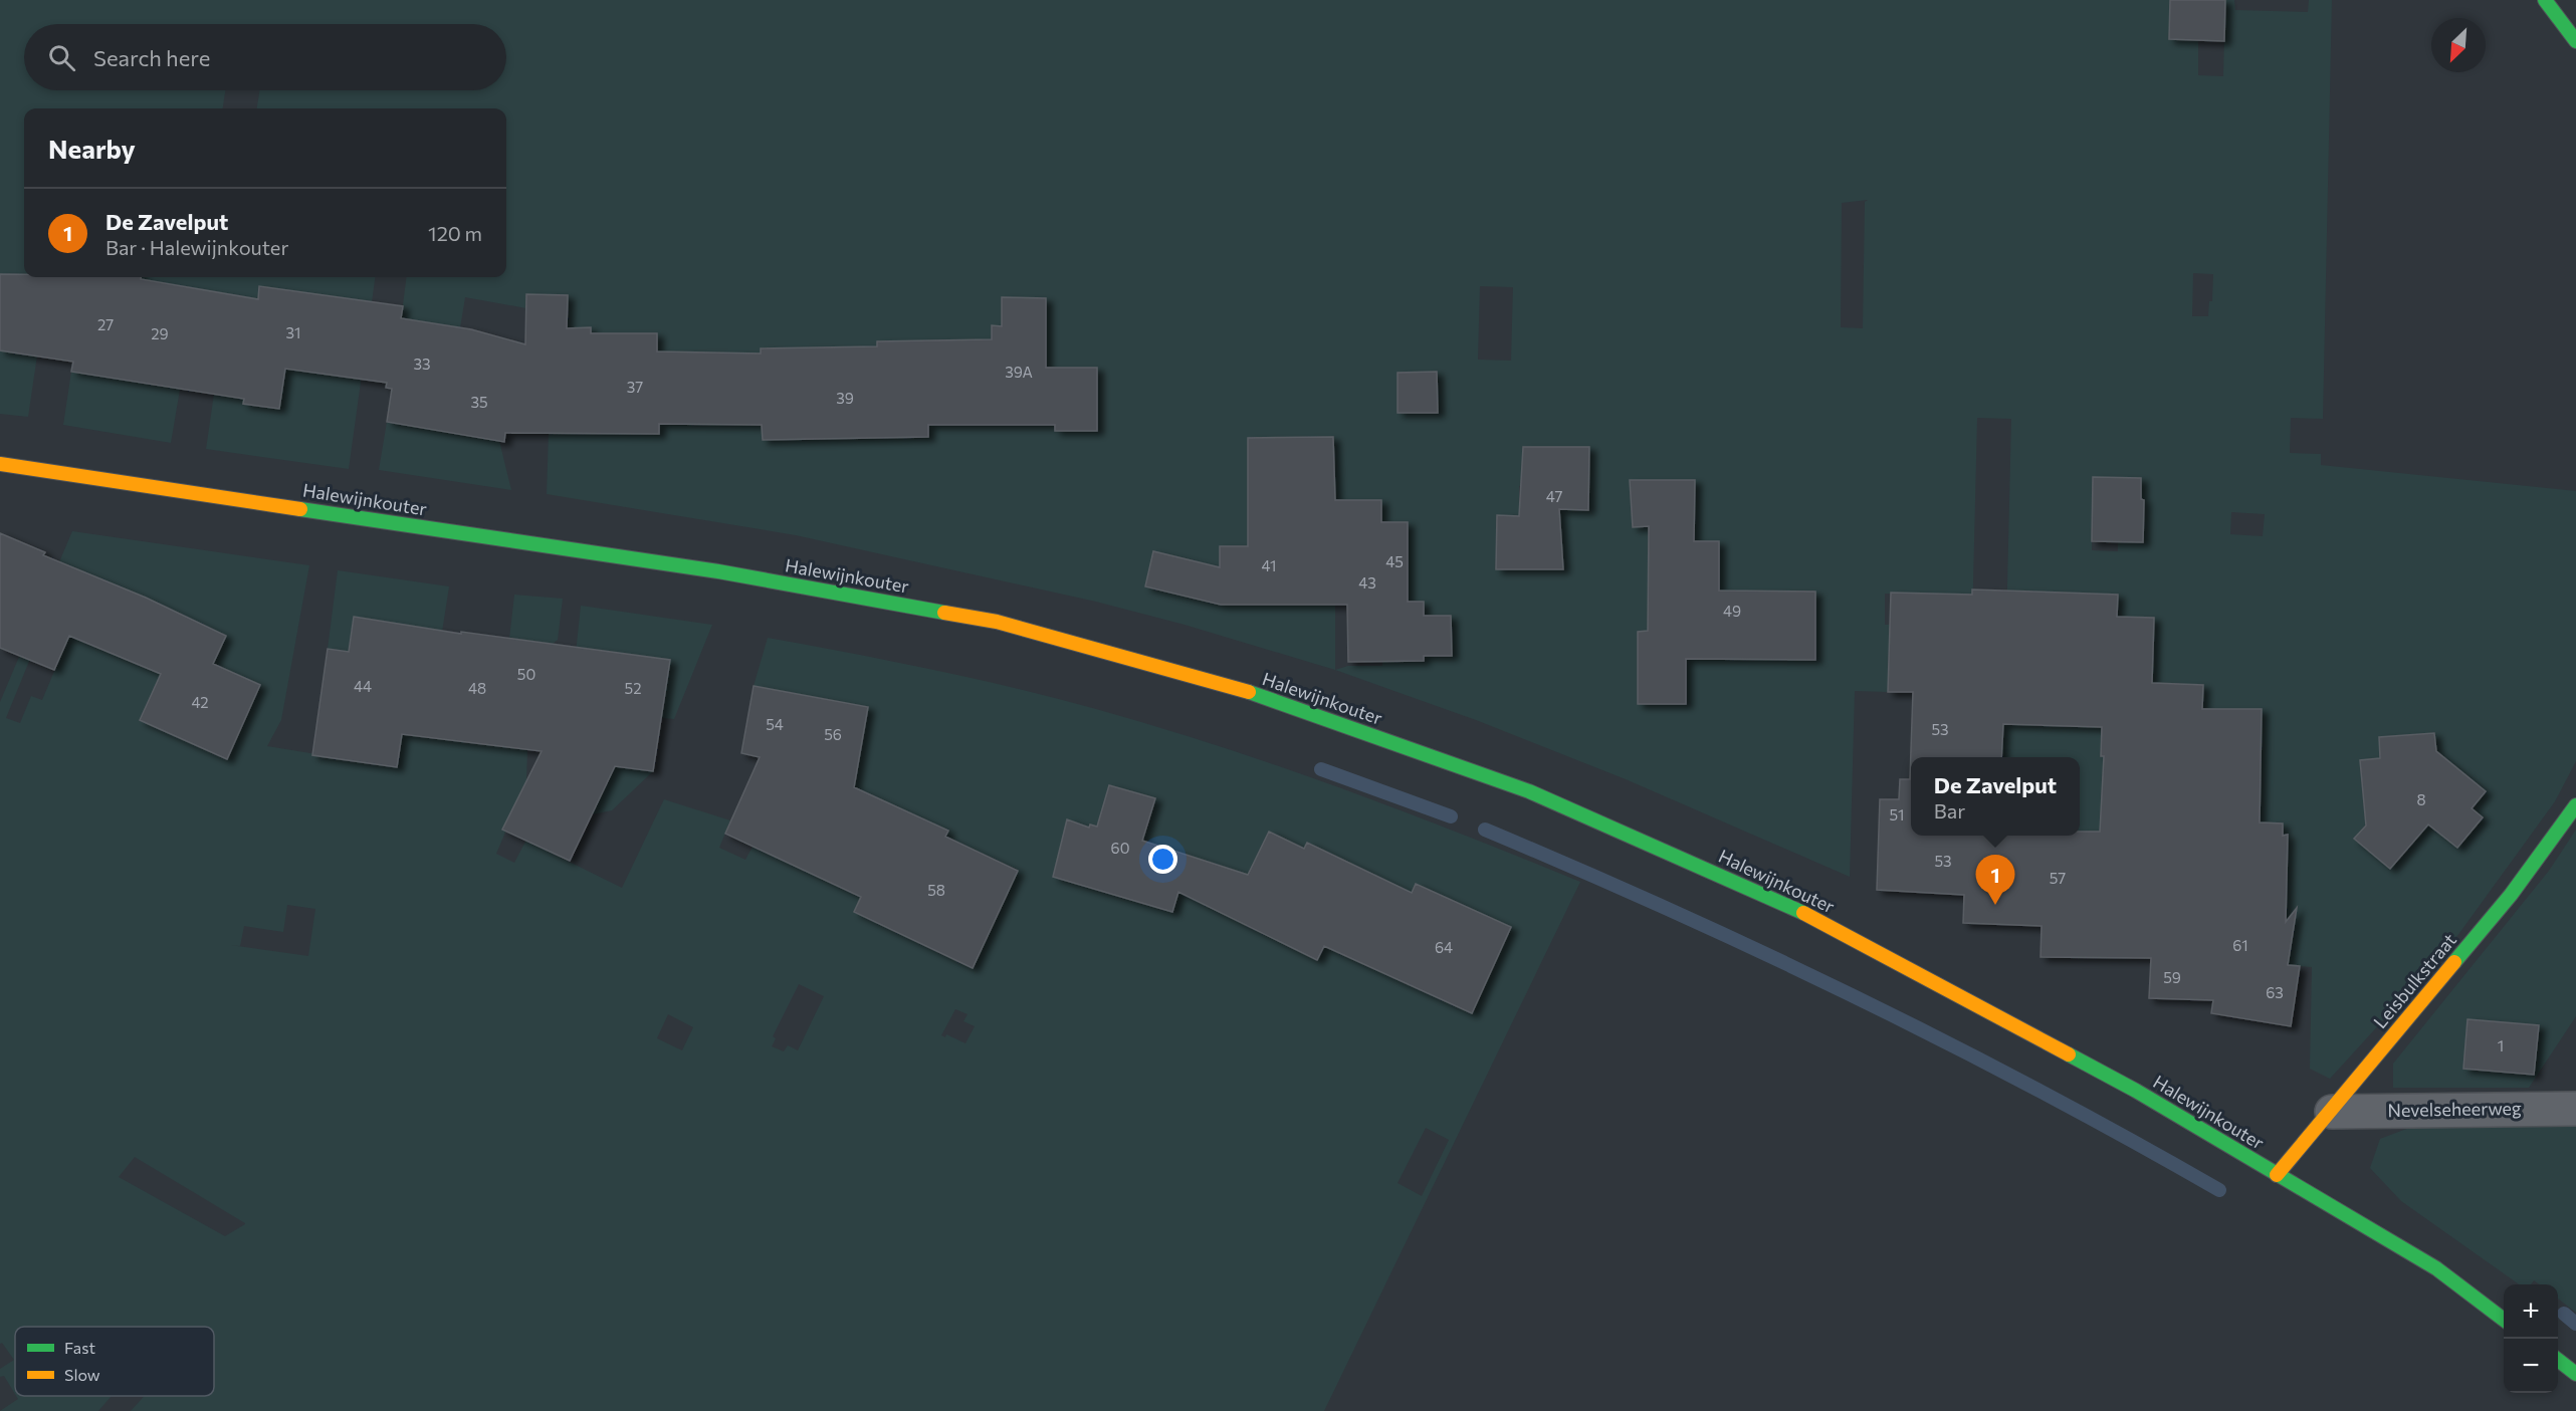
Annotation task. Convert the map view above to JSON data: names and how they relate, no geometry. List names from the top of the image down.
{
  "streets": {
    "street": ["Halewijnkouter", "Leisbulkstraat", "Nevelseheerweg"]
  },
  "crossings": [
    ["Halewijnkouter", "Leisbulkstraat"],
    ["Leisbulkstraat", "Nevelseheerweg"]
  ],
  "house_numbers": [
    "27",
    "31",
    "29",
    "33",
    "39A",
    "37",
    "39",
    "35",
    "47",
    "45",
    "41",
    "43",
    "49",
    "50",
    "44",
    "48",
    "52",
    "42",
    "54",
    "53",
    "56",
    "8",
    "51",
    "60",
    "53",
    "57",
    "58",
    "61",
    "64",
    "59",
    "63",
    "1"
  ],
  "legend": ["Fast", "Slow"],
  "north": "bottom left",
  "page": {
    "search": "Search here",
    "heading": "Nearby",
    "list": [
      {
        "mark": "1",
        "name": "De Zavelput",
        "note": "Bar · Halewijnkouter",
        "value": "120 m"
      }
    ],
    "popup": ["De Zavelput", "Bar"],
    "pins": "1",
    "map_buttons": ["+", "−"]
  }
}
